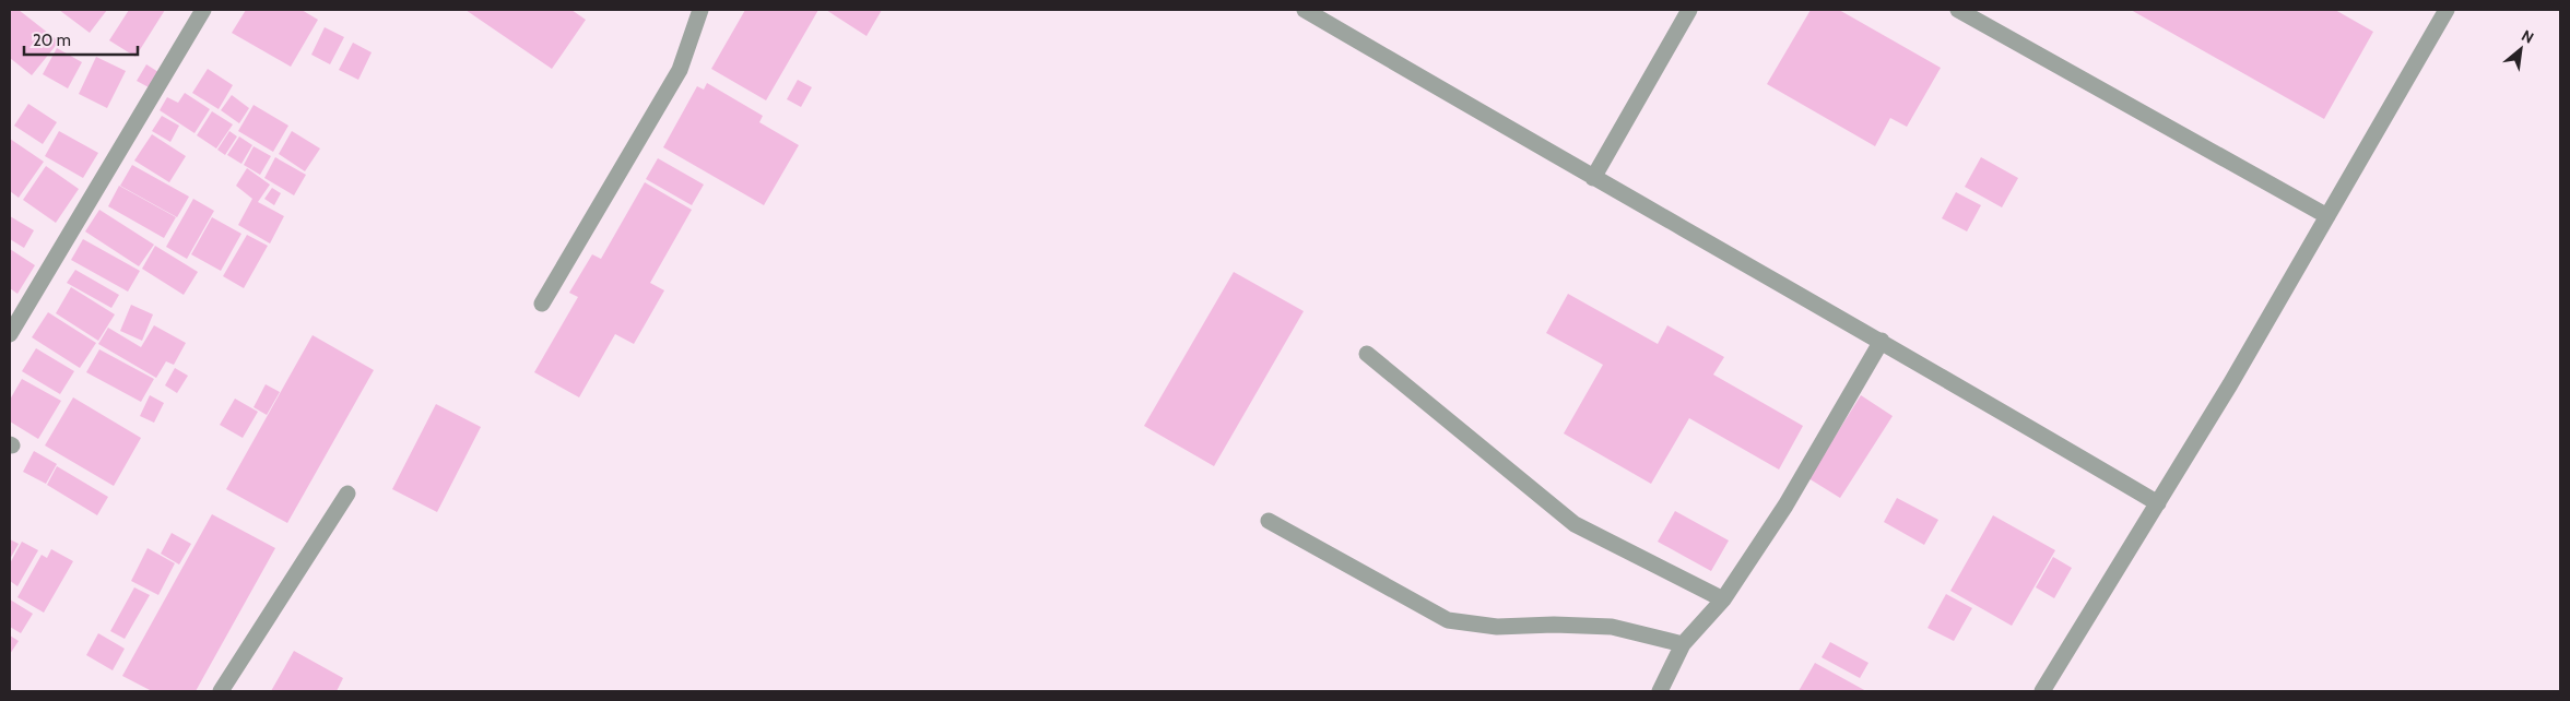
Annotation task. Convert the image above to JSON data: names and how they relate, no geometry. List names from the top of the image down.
{
  "scale_bar": "20 m",
  "north": "top right"
}
